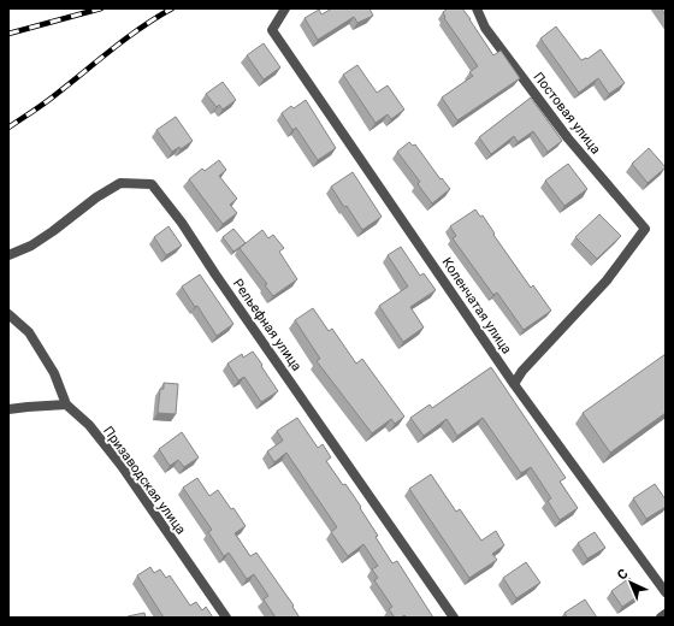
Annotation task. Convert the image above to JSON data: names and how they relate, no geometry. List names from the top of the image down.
{
  "streets": {
    "street": [
      "Постовая улица",
      "Коленчатая улица",
      "Рельефная улица",
      "Призаводская улица"
    ]
  },
  "crossings": [
    ["Постовая улица", "Коленчатая улица"]
  ],
  "north": "top left"
}
